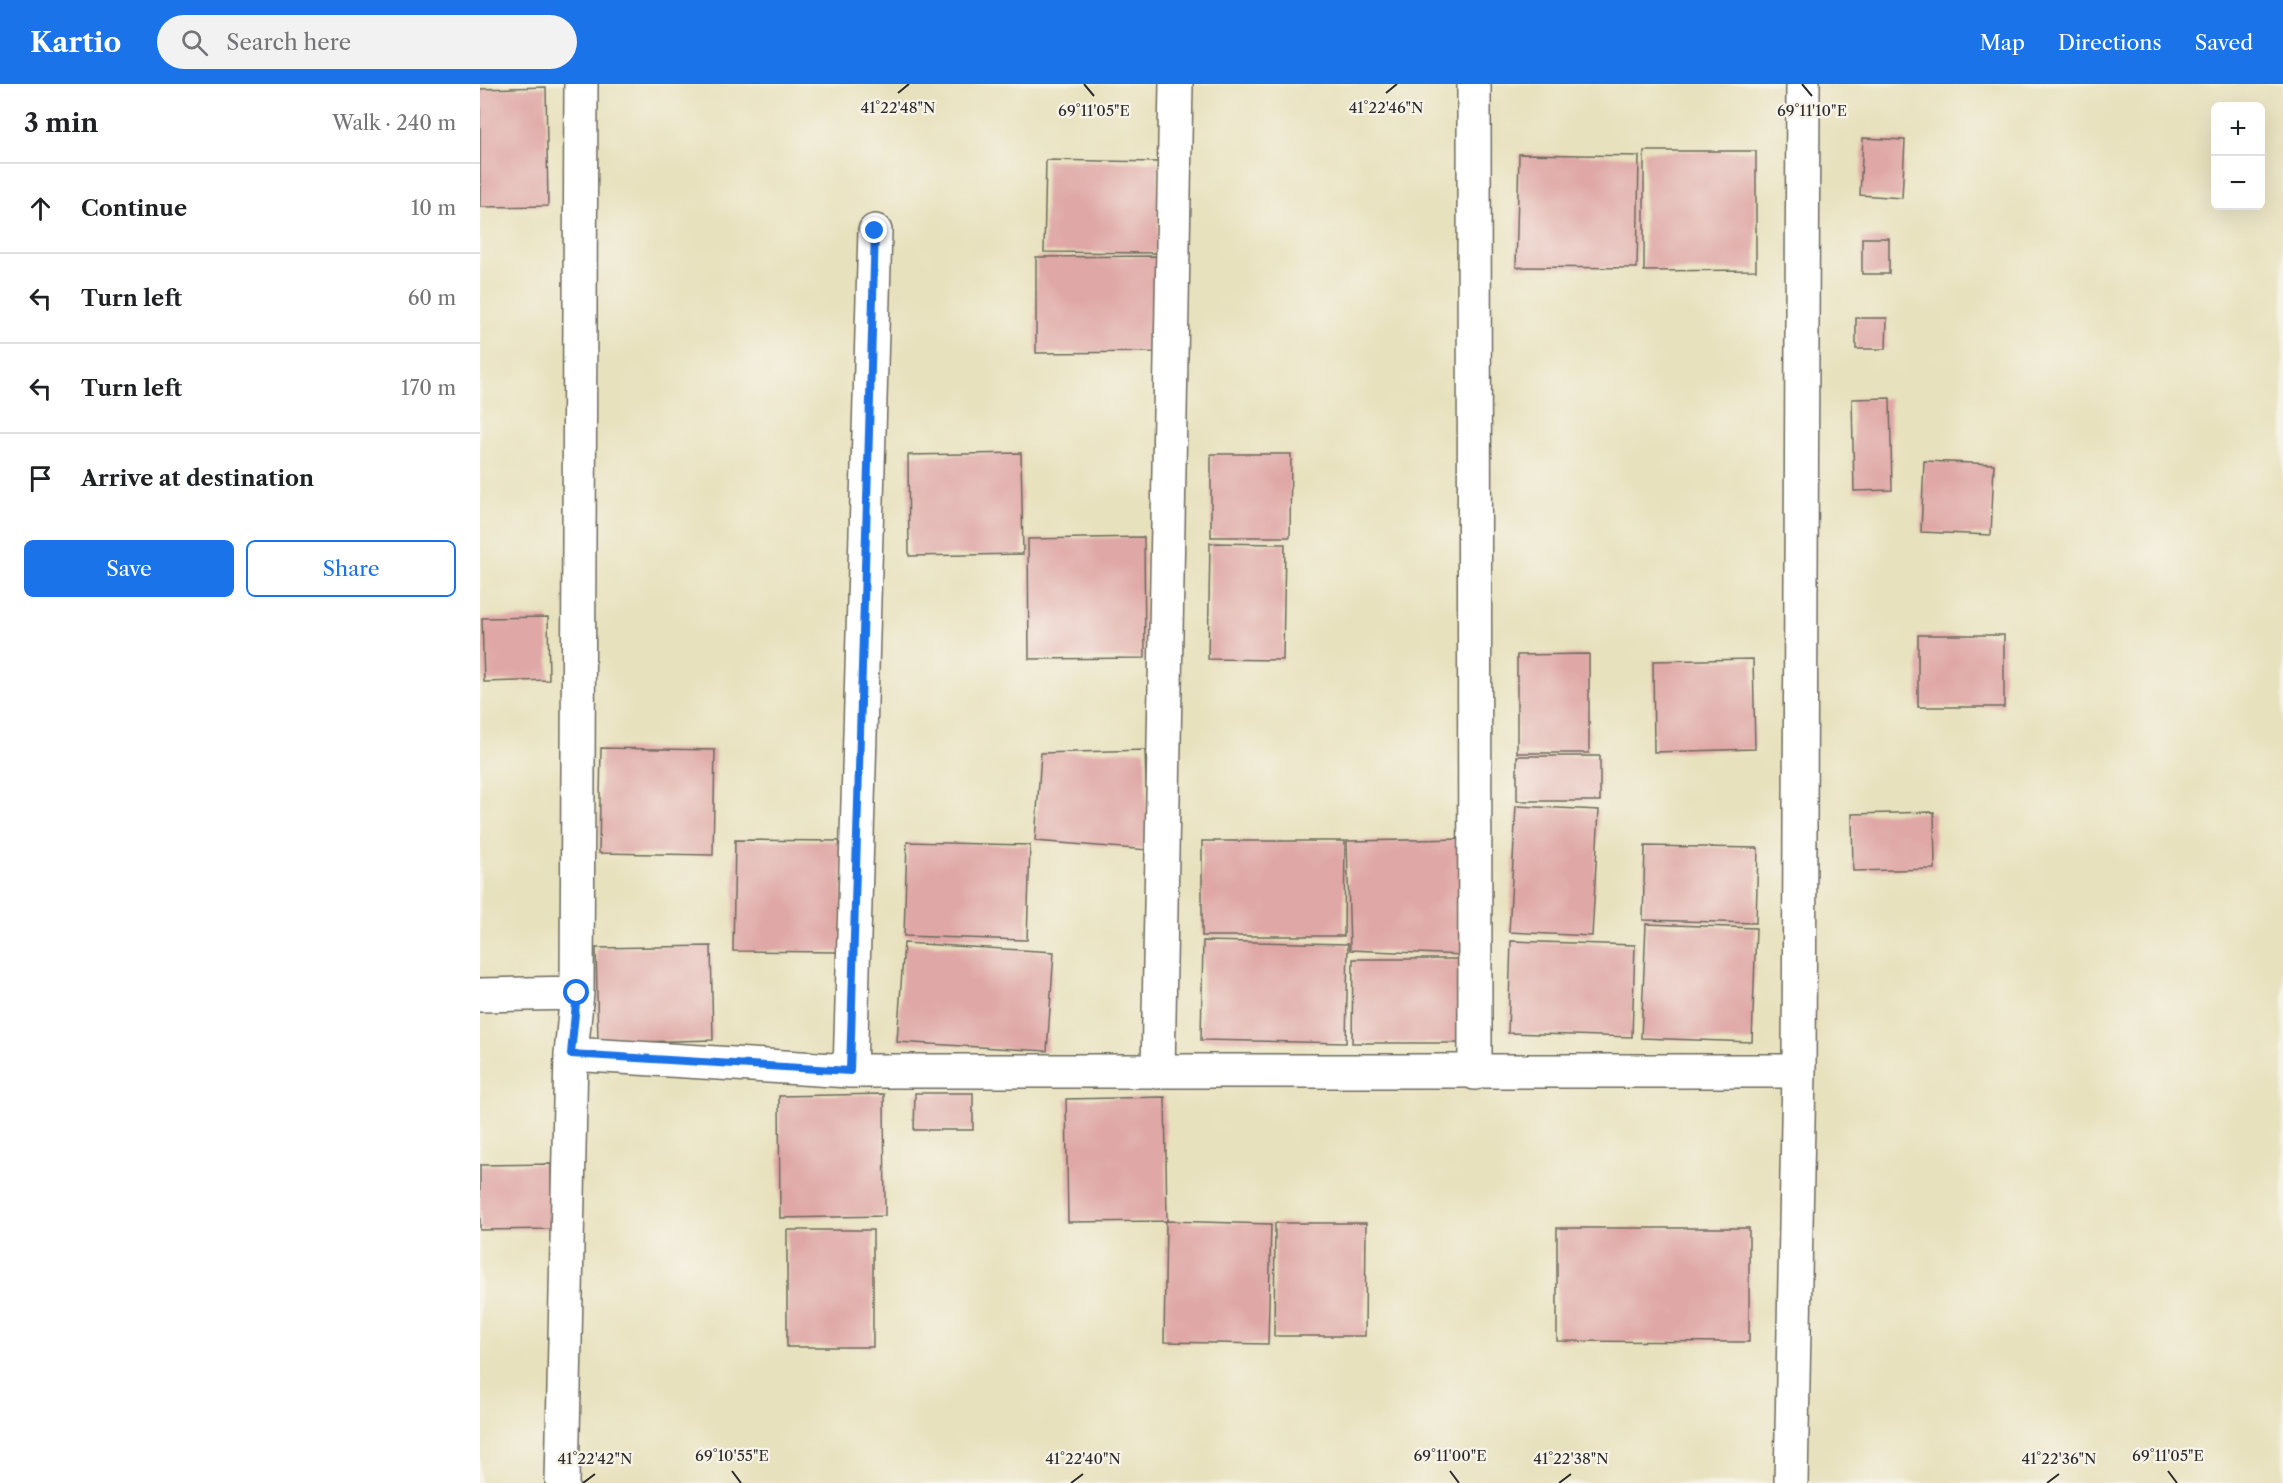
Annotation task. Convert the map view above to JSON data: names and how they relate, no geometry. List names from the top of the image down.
{
  "page": {
    "header": "Kartio",
    "search": "Search here",
    "nav": ["Map", "Directions", "Saved"],
    "heading": ["3 min", "Walk · 240 m"],
    "map_buttons": ["+", "−"],
    "list": [
      ["Continue", "10 m"],
      ["Turn left", "60 m"],
      ["Turn left", "170 m"],
      "Arrive at destination"
    ],
    "buttons": ["Save", "Share"]
  },
  "coordinates": [
    "41°22'48\"N",
    "41°22'46\"N",
    "69°11'05\"E",
    "69°11'10\"E",
    "69°10'55\"E",
    "69°11'00\"E",
    "41°22'42\"N",
    "41°22'40\"N",
    "41°22'38\"N",
    "41°22'36\"N"
  ]
}
